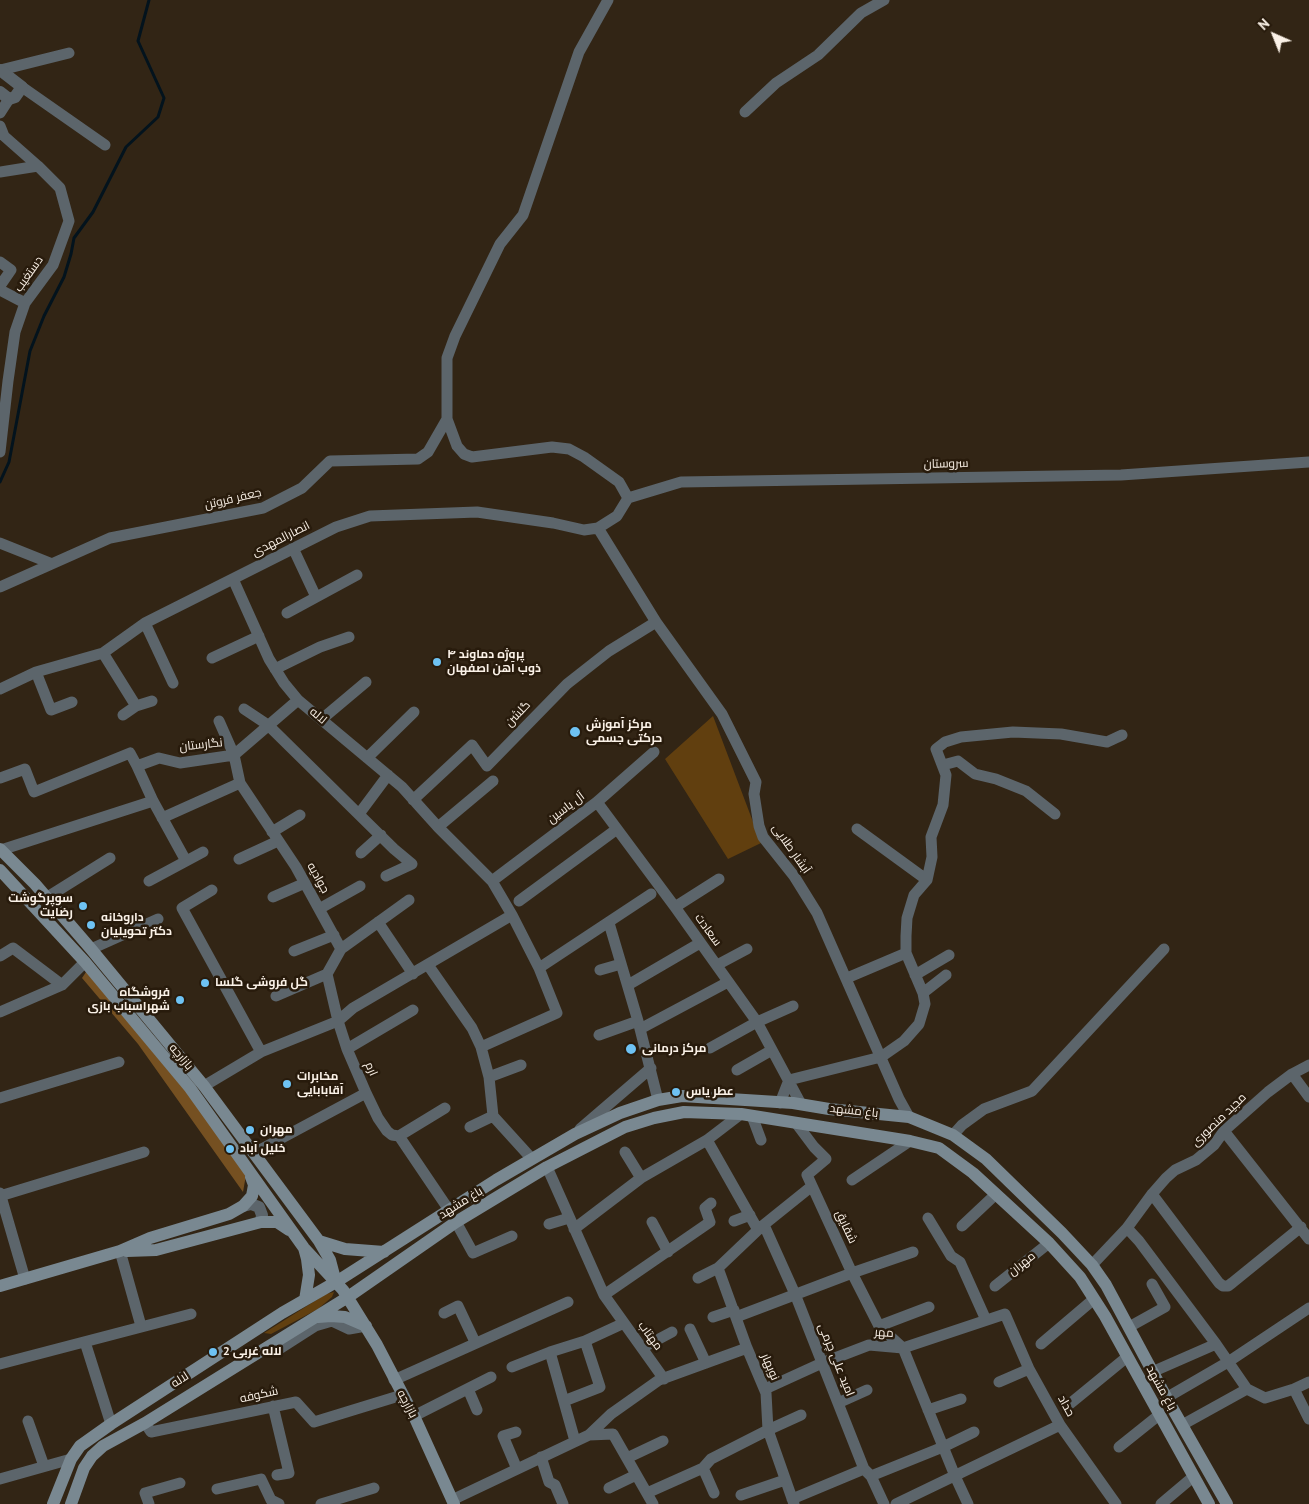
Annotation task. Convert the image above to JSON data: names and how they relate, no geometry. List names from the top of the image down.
{
  "streets": {
    "main road": ["لاله", "بازارچه", "باغ مشهد"],
    "street": [
      "دستغیب",
      "سروستان",
      "جعفر فروتن",
      "انصارالمهدی",
      "گلشن",
      "نگارستان",
      "آل یاسین",
      "آبشار طلایی",
      "جوادیه",
      "سعادت",
      "ارم",
      "مجید منصوری",
      "شقایق",
      "مهران",
      "مهر",
      "مهتاب",
      "امید علی چرمی",
      "نوبهار",
      "شکوفه",
      "حداد"
    ]
  },
  "crossings": [
    ["انصارالمهدی", "لاله"],
    ["انصارالمهدی", "آبشار طلایی"],
    ["گلشن", "لاله"],
    ["گلشن", "آبشار طلایی"],
    ["لاله", "نگارستان"],
    ["لاله", "آل یاسین"],
    ["لاله", "بازارچه"],
    ["لاله", "باغ مشهد"],
    ["لاله", "شکوفه"],
    ["نگارستان", "جوادیه"],
    ["آل یاسین", "سعادت"],
    ["آبشار طلایی", "باغ مشهد"],
    ["سعادت", "باغ مشهد"],
    ["بازارچه", "ارم"],
    ["بازارچه", "باغ مشهد"],
    ["بازارچه", "شکوفه"],
    ["باغ مشهد", "مجید منصوری"],
    ["باغ مشهد", "مهران"],
    ["باغ مشهد", "مهتاب"],
    ["شقایق", "مهر"],
    ["مهر", "امید علی چرمی"],
    ["مهر", "نوبهار"],
    ["مهر", "حداد"]
  ],
  "places": [
    "پروژه دماوند ۴ ذوب آهن اصفهان",
    "مرکز آموزش حرکتی جسمی",
    "سوپرگوشت رضایت",
    "داروخانه دکتر تحویلیان",
    "گل فروشی گلسا",
    "فروشگاه شهراسباب بازی",
    "مرکز درمانی",
    "مخابرات آقابابایی",
    "عطر یاس",
    "مهران",
    "خلیل آباد",
    "لاله غربی 2"
  ],
  "north": "top left"
}
